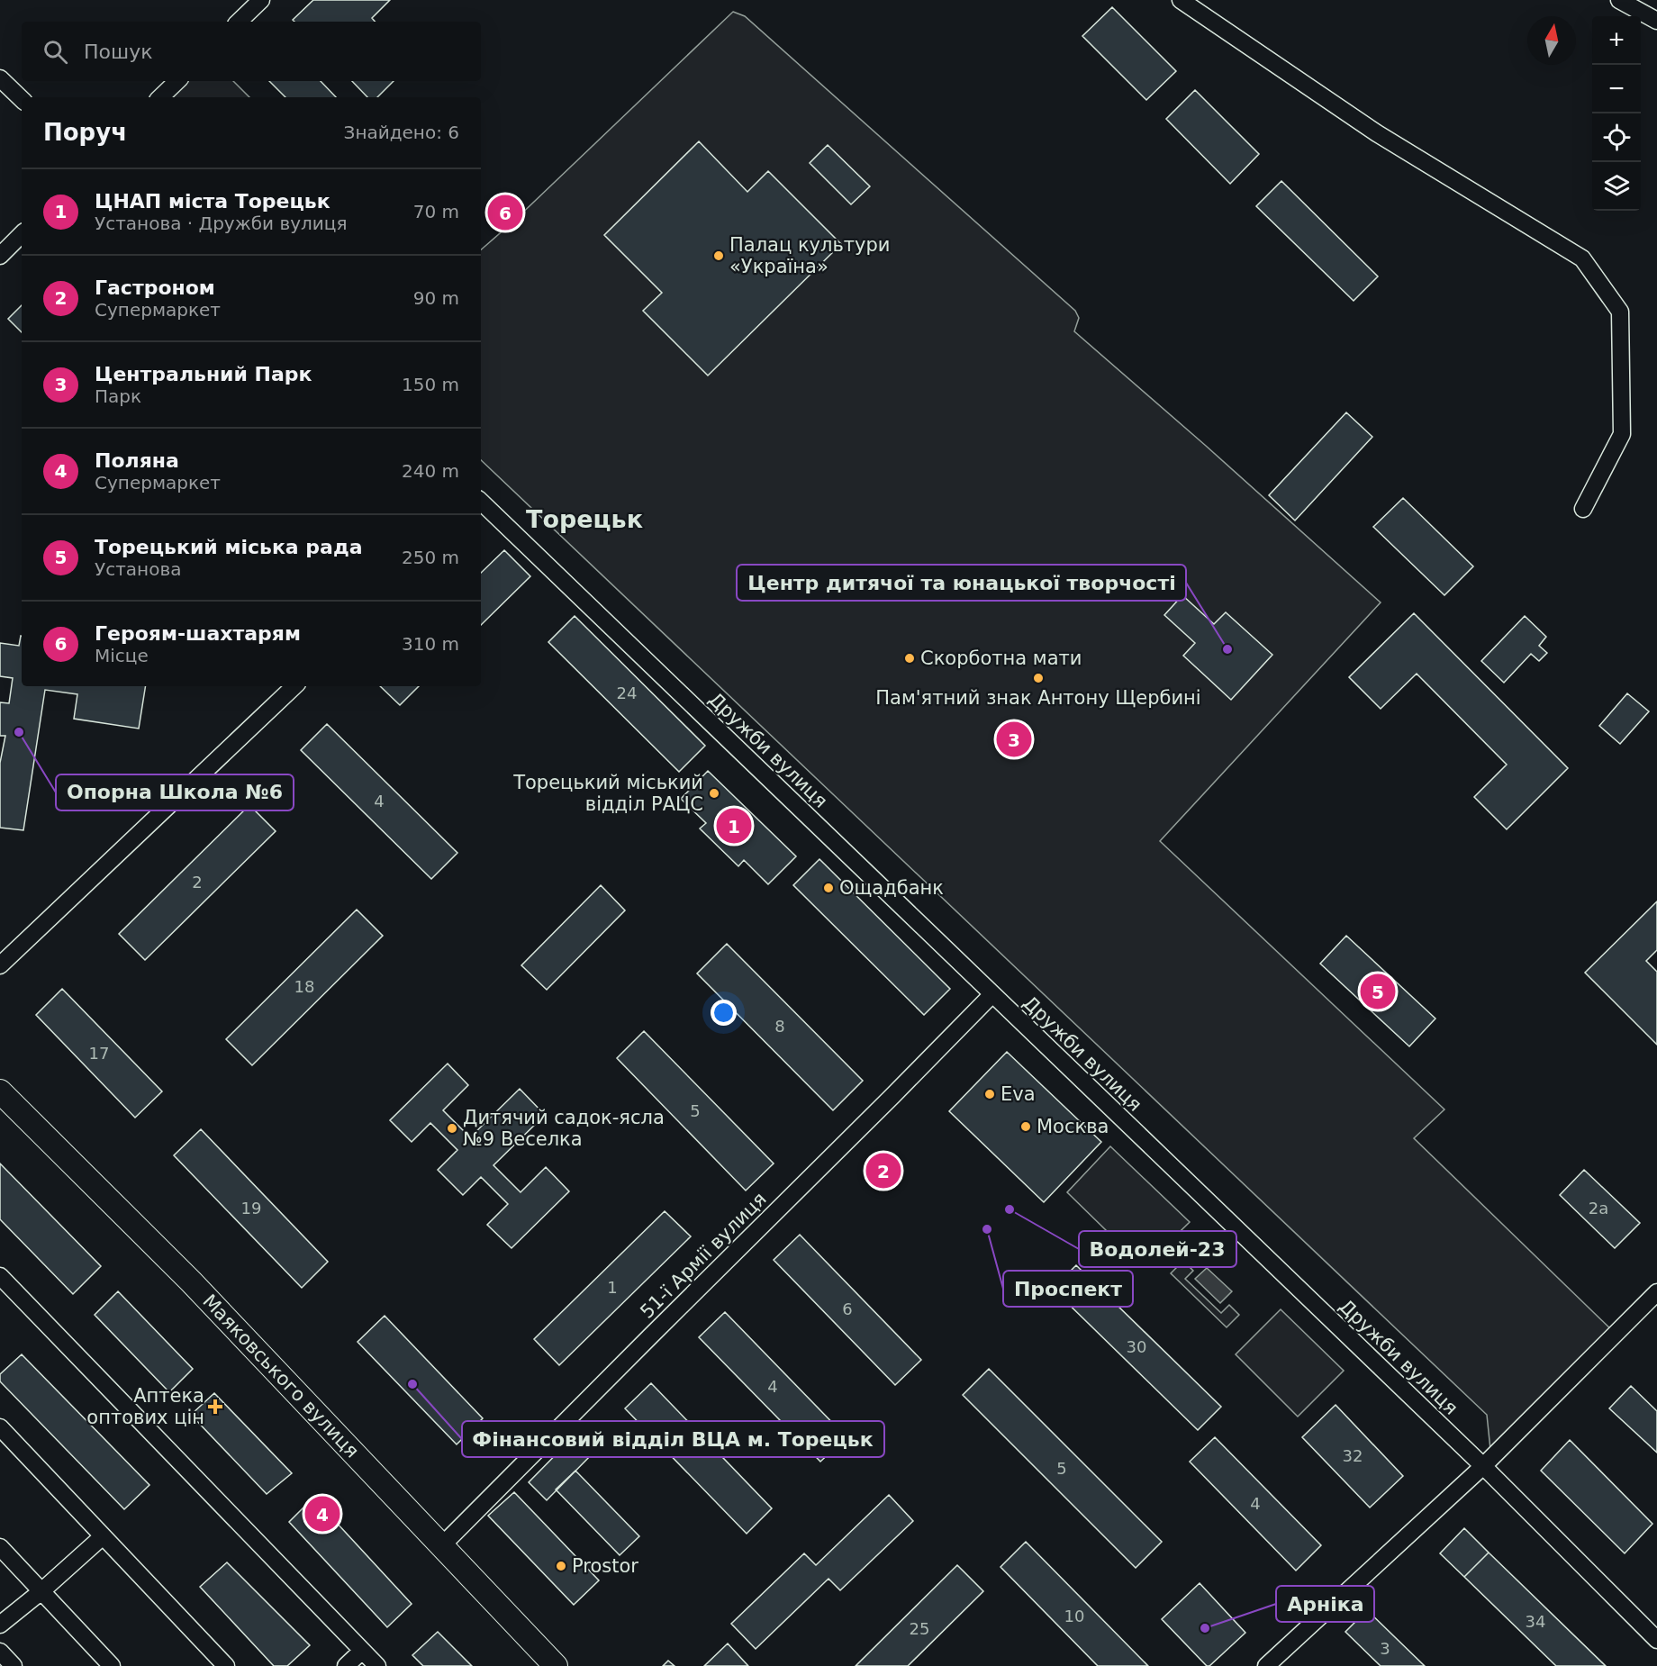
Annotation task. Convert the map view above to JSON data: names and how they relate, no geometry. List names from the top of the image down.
{
  "streets": {
    "main road": ["Маяковського вулиця"],
    "street": ["Дружби вулиця", "51-ї Армії вулиця"]
  },
  "crossings": [
    ["Дружби вулиця", "51-ї Армії вулиця"],
    ["51-ї Армії вулиця", "Маяковського вулиця"]
  ],
  "districts": ["Торецьк"],
  "places": {
    "other": [
      "Палац культури «Україна»",
      "Центр дитячої та юнацької творчості",
      "Скорботна мати",
      "Пам'ятний знак Антону Щербині",
      "Опорна Школа №6",
      "Торецький міський відділ РАЦС",
      "Ощадбанк",
      "Eva",
      "Москва",
      "Дитячий садок-ясла №9 Веселка",
      "Водолей-23",
      "Проспект",
      "Фінансовий відділ ВЦА м. Торецьк",
      "Prostor",
      "Арніка"
    ],
    "health": ["Аптека оптових цін"]
  },
  "house_numbers": [
    "24",
    "4",
    "2",
    "18",
    "8",
    "17",
    "5",
    "19",
    "2а",
    "1",
    "6",
    "30",
    "4",
    "32",
    "5",
    "4",
    "10",
    "34",
    "25",
    "3"
  ],
  "north": "top",
  "page": {
    "map_buttons": ["+", "−"],
    "search": "Пошук",
    "heading": ["Поруч", "Знайдено: 6"],
    "list": [
      {
        "mark": "1",
        "name": "ЦНАП міста Торецьк",
        "note": "Установа · Дружби вулиця",
        "value": "70 m"
      },
      {
        "mark": "2",
        "name": "Гастроном",
        "note": "Супермаркет",
        "value": "90 m"
      },
      {
        "mark": "3",
        "name": "Центральний Парк",
        "note": "Парк",
        "value": "150 m"
      },
      {
        "mark": "4",
        "name": "Поляна",
        "note": "Супермаркет",
        "value": "240 m"
      },
      {
        "mark": "5",
        "name": "Торецький міська рада",
        "note": "Установа",
        "value": "250 m"
      },
      {
        "mark": "6",
        "name": "Героям-шахтарям",
        "note": "Місце",
        "value": "310 m"
      }
    ],
    "pins": [
      "6",
      "3",
      "1",
      "5",
      "2",
      "4"
    ]
  }
}
